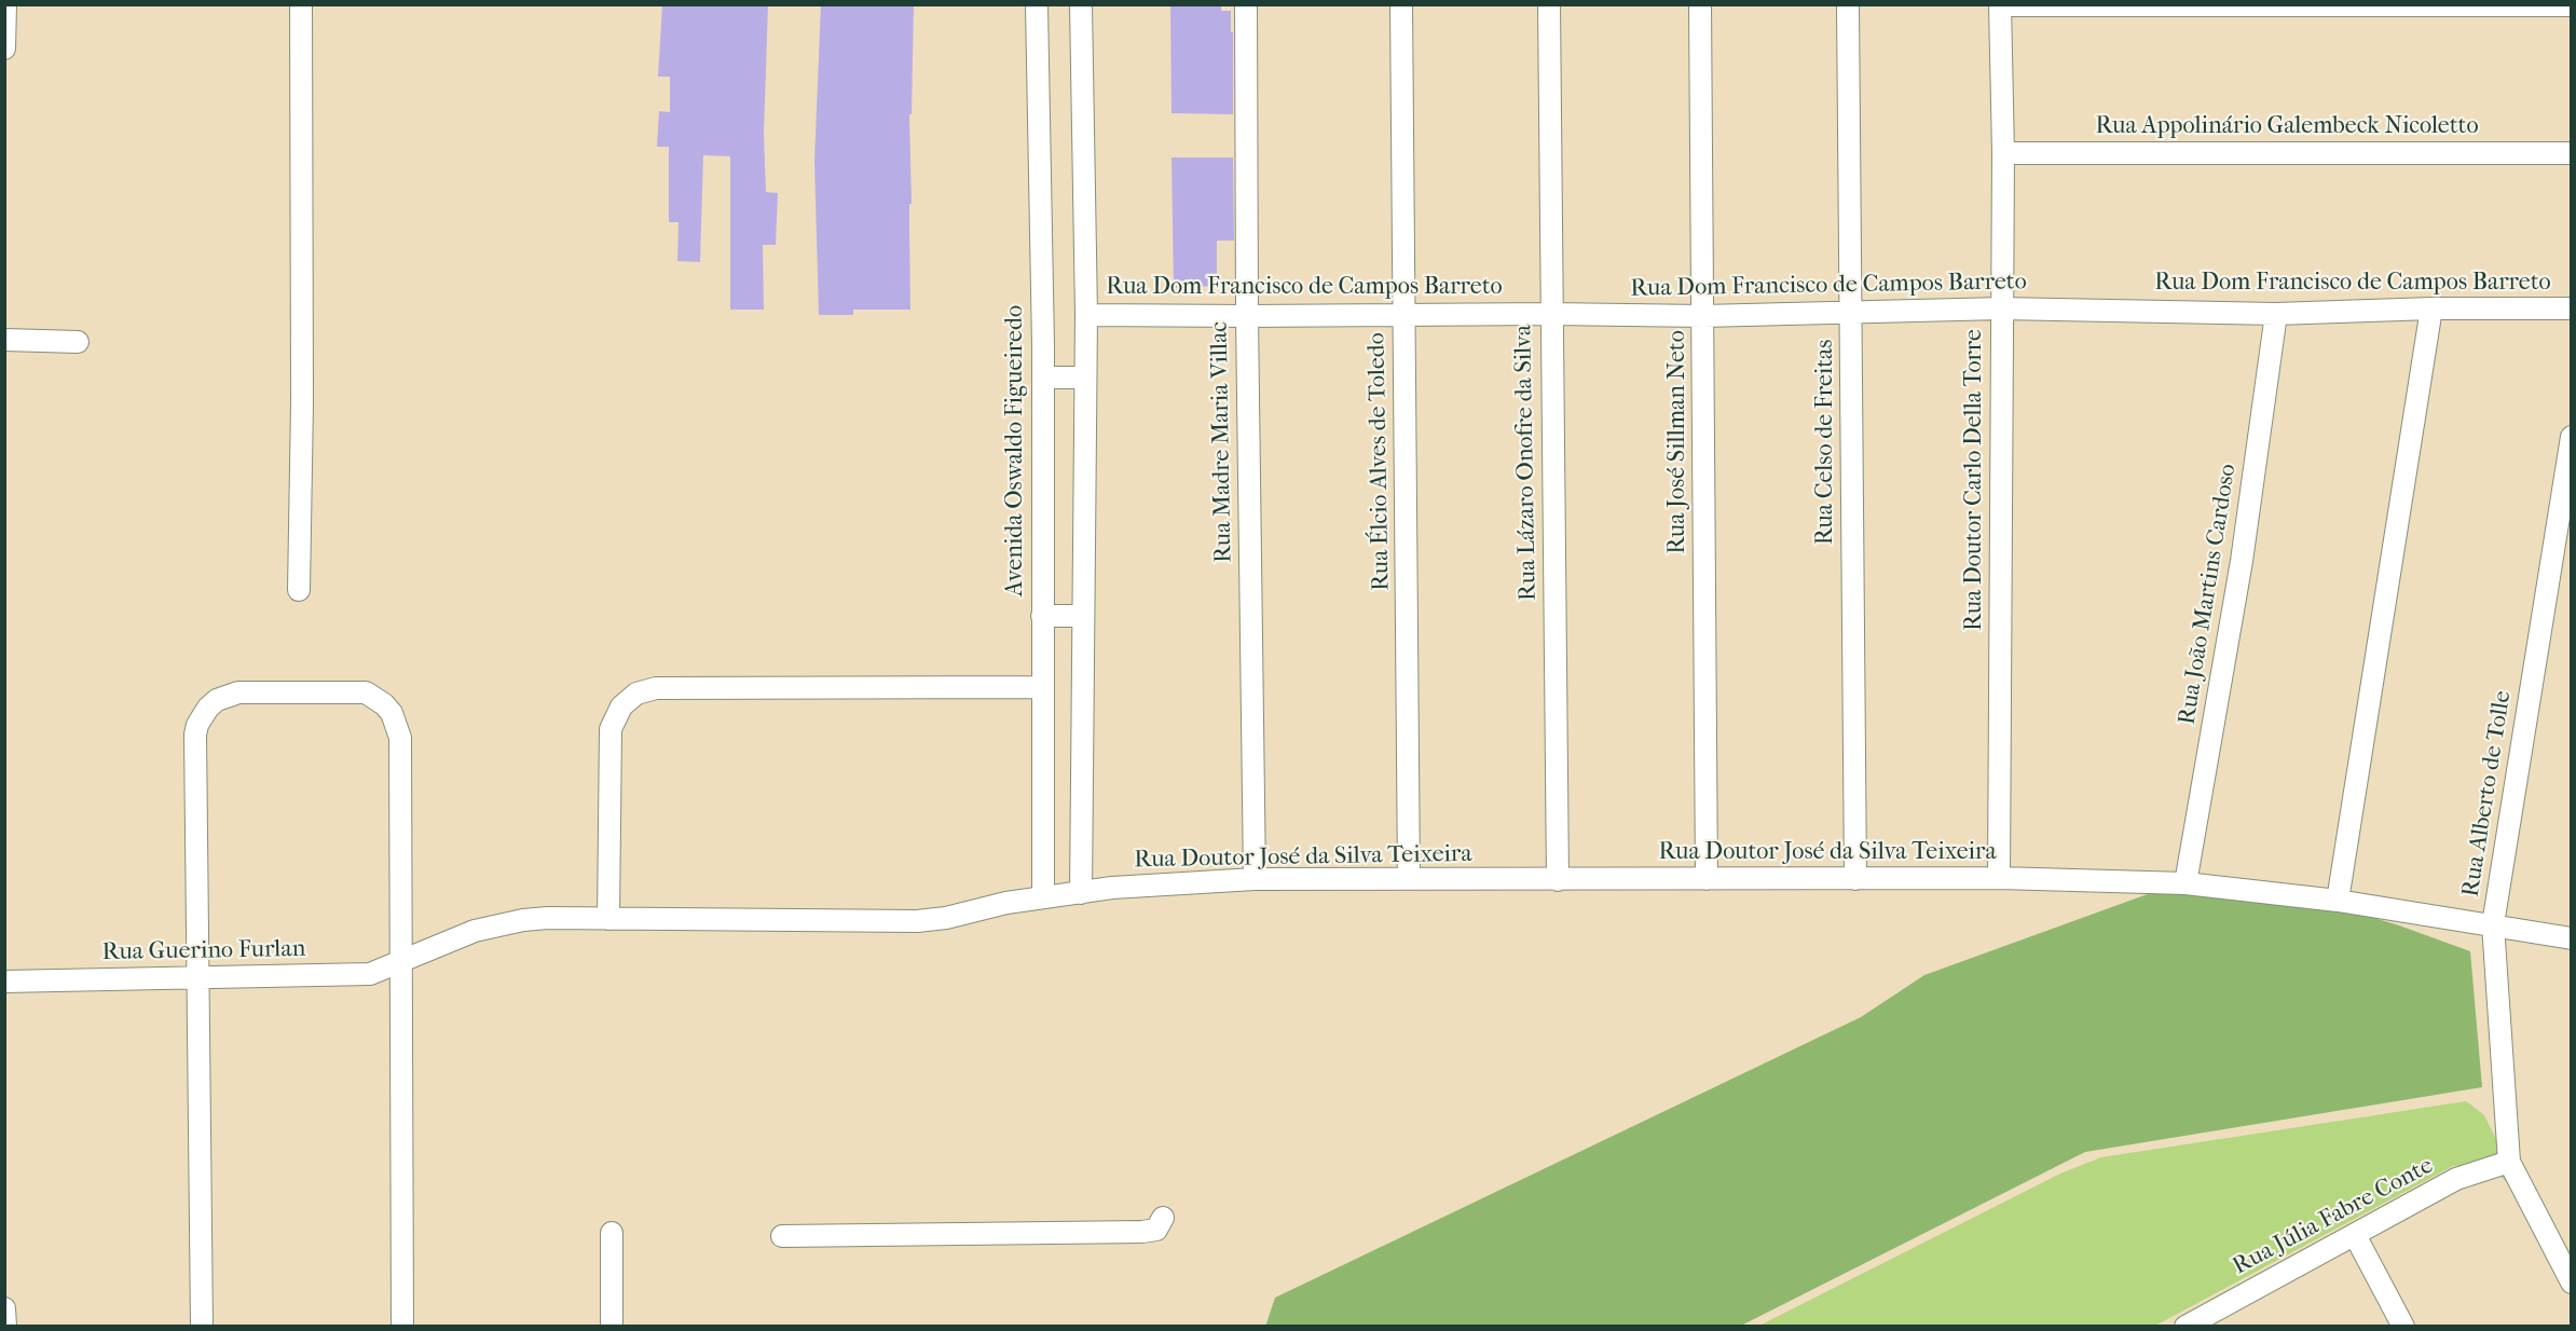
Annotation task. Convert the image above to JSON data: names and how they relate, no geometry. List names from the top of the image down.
{
  "streets": {
    "street": [
      "Rua Appolinário Galembeck Nicoletto",
      "Rua Dom Francisco de Campos Barreto",
      "Rua Madre Maria Villac",
      "Rua José Sillman Neto",
      "Rua Celso de Freitas",
      "Avenida Oswaldo Figueiredo",
      "Rua Élcio Alves de Toledo",
      "Rua Lázaro Onofre da Silva",
      "Rua Doutor Carlo Della Torre",
      "Rua João Martins Cardoso",
      "Rua Alberto de Tolle",
      "Rua Doutor José da Silva Teixeira",
      "Rua Guerino Furlan",
      "Rua Júlia Fabre Conte"
    ]
  },
  "crossings": [
    ["Rua Appolinário Galembeck Nicoletto", "Rua Doutor Carlo Della Torre"],
    ["Rua Dom Francisco de Campos Barreto", "Rua Madre Maria Villac"],
    ["Rua Dom Francisco de Campos Barreto", "Rua José Sillman Neto"],
    ["Rua Dom Francisco de Campos Barreto", "Rua Celso de Freitas"],
    ["Rua Dom Francisco de Campos Barreto", "Rua Élcio Alves de Toledo"],
    ["Rua Dom Francisco de Campos Barreto", "Rua Lázaro Onofre da Silva"],
    ["Rua Dom Francisco de Campos Barreto", "Rua Doutor Carlo Della Torre"],
    ["Rua Dom Francisco de Campos Barreto", "Rua João Martins Cardoso"],
    ["Rua Madre Maria Villac", "Rua Doutor José da Silva Teixeira"],
    ["Rua José Sillman Neto", "Rua Doutor José da Silva Teixeira"],
    ["Rua Celso de Freitas", "Rua Doutor José da Silva Teixeira"],
    ["Avenida Oswaldo Figueiredo", "Rua Doutor José da Silva Teixeira"],
    ["Rua Élcio Alves de Toledo", "Rua Doutor José da Silva Teixeira"],
    ["Rua Lázaro Onofre da Silva", "Rua Doutor José da Silva Teixeira"],
    ["Rua Doutor Carlo Della Torre", "Rua Doutor José da Silva Teixeira"],
    ["Rua João Martins Cardoso", "Rua Doutor José da Silva Teixeira"],
    ["Rua Alberto de Tolle", "Rua Doutor José da Silva Teixeira"],
    ["Rua Alberto de Tolle", "Rua Júlia Fabre Conte"],
    ["Rua Doutor José da Silva Teixeira", "Rua Guerino Furlan"]
  ]
}
